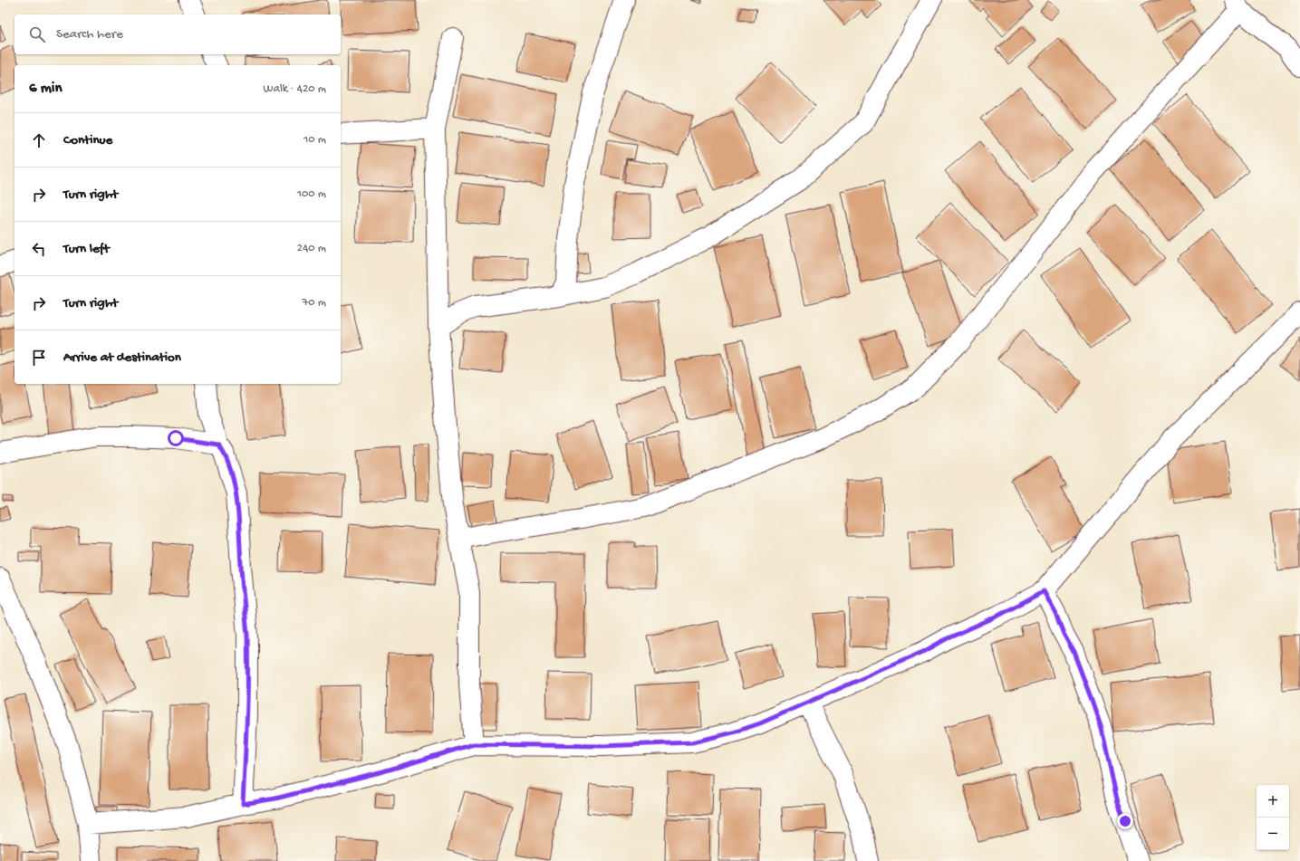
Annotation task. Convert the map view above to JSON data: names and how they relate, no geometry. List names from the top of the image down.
{
  "page": {
    "search": "Search here",
    "heading": ["6 min", "Walk · 420 m"],
    "list": [
      ["Continue", "10 m"],
      ["Turn right", "100 m"],
      ["Turn left", "240 m"],
      ["Turn right", "70 m"],
      "Arrive at destination"
    ],
    "map_buttons": ["+", "−"]
  }
}
